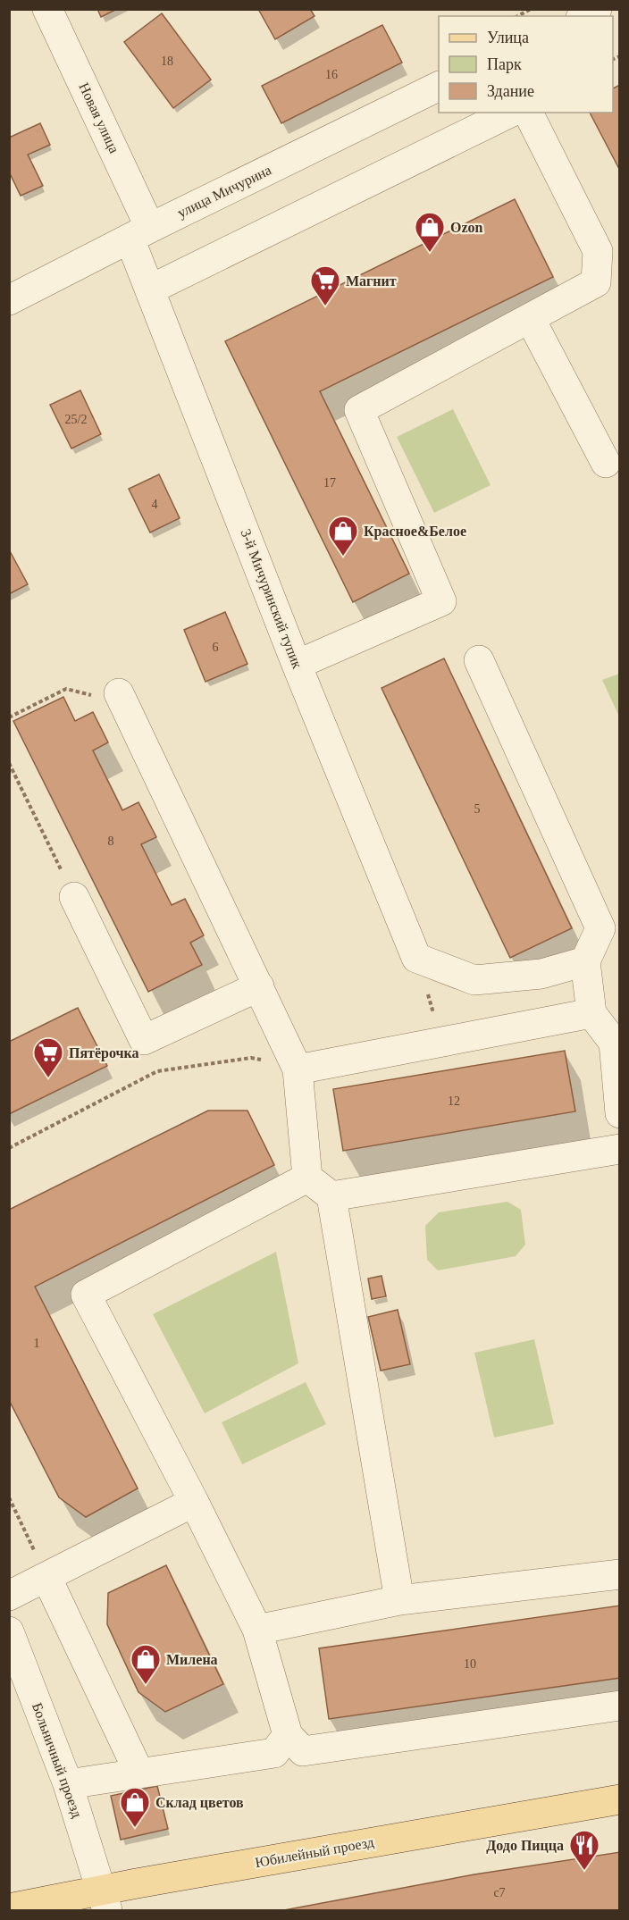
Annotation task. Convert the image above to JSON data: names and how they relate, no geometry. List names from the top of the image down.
{
  "streets": {
    "main road": ["Юбилейный проезд"],
    "street": [
      "Новая улица",
      "улица Мичурина",
      "3-й Мичуринский тупик",
      "Больничный проезд"
    ]
  },
  "crossings": [
    ["Новая улица", "улица Мичурина"],
    ["Новая улица", "3-й Мичуринский тупик"],
    ["улица Мичурина", "3-й Мичуринский тупик"],
    ["Больничный проезд", "Юбилейный проезд"]
  ],
  "places": {
    "shop": [
      "Ozon",
      "Красное&Белое",
      "Милена",
      "Склад цветов"
    ],
    "supermarket": ["Магнит", "Пятёрочка"],
    "restaurant": ["Додо Пицца"]
  },
  "house_numbers": [
    "18",
    "16",
    "25/2",
    "17",
    "4",
    "6",
    "5",
    "8",
    "12",
    "1",
    "10",
    "с7"
  ],
  "legend": ["Улица", "Парк", "Здание"]
}
